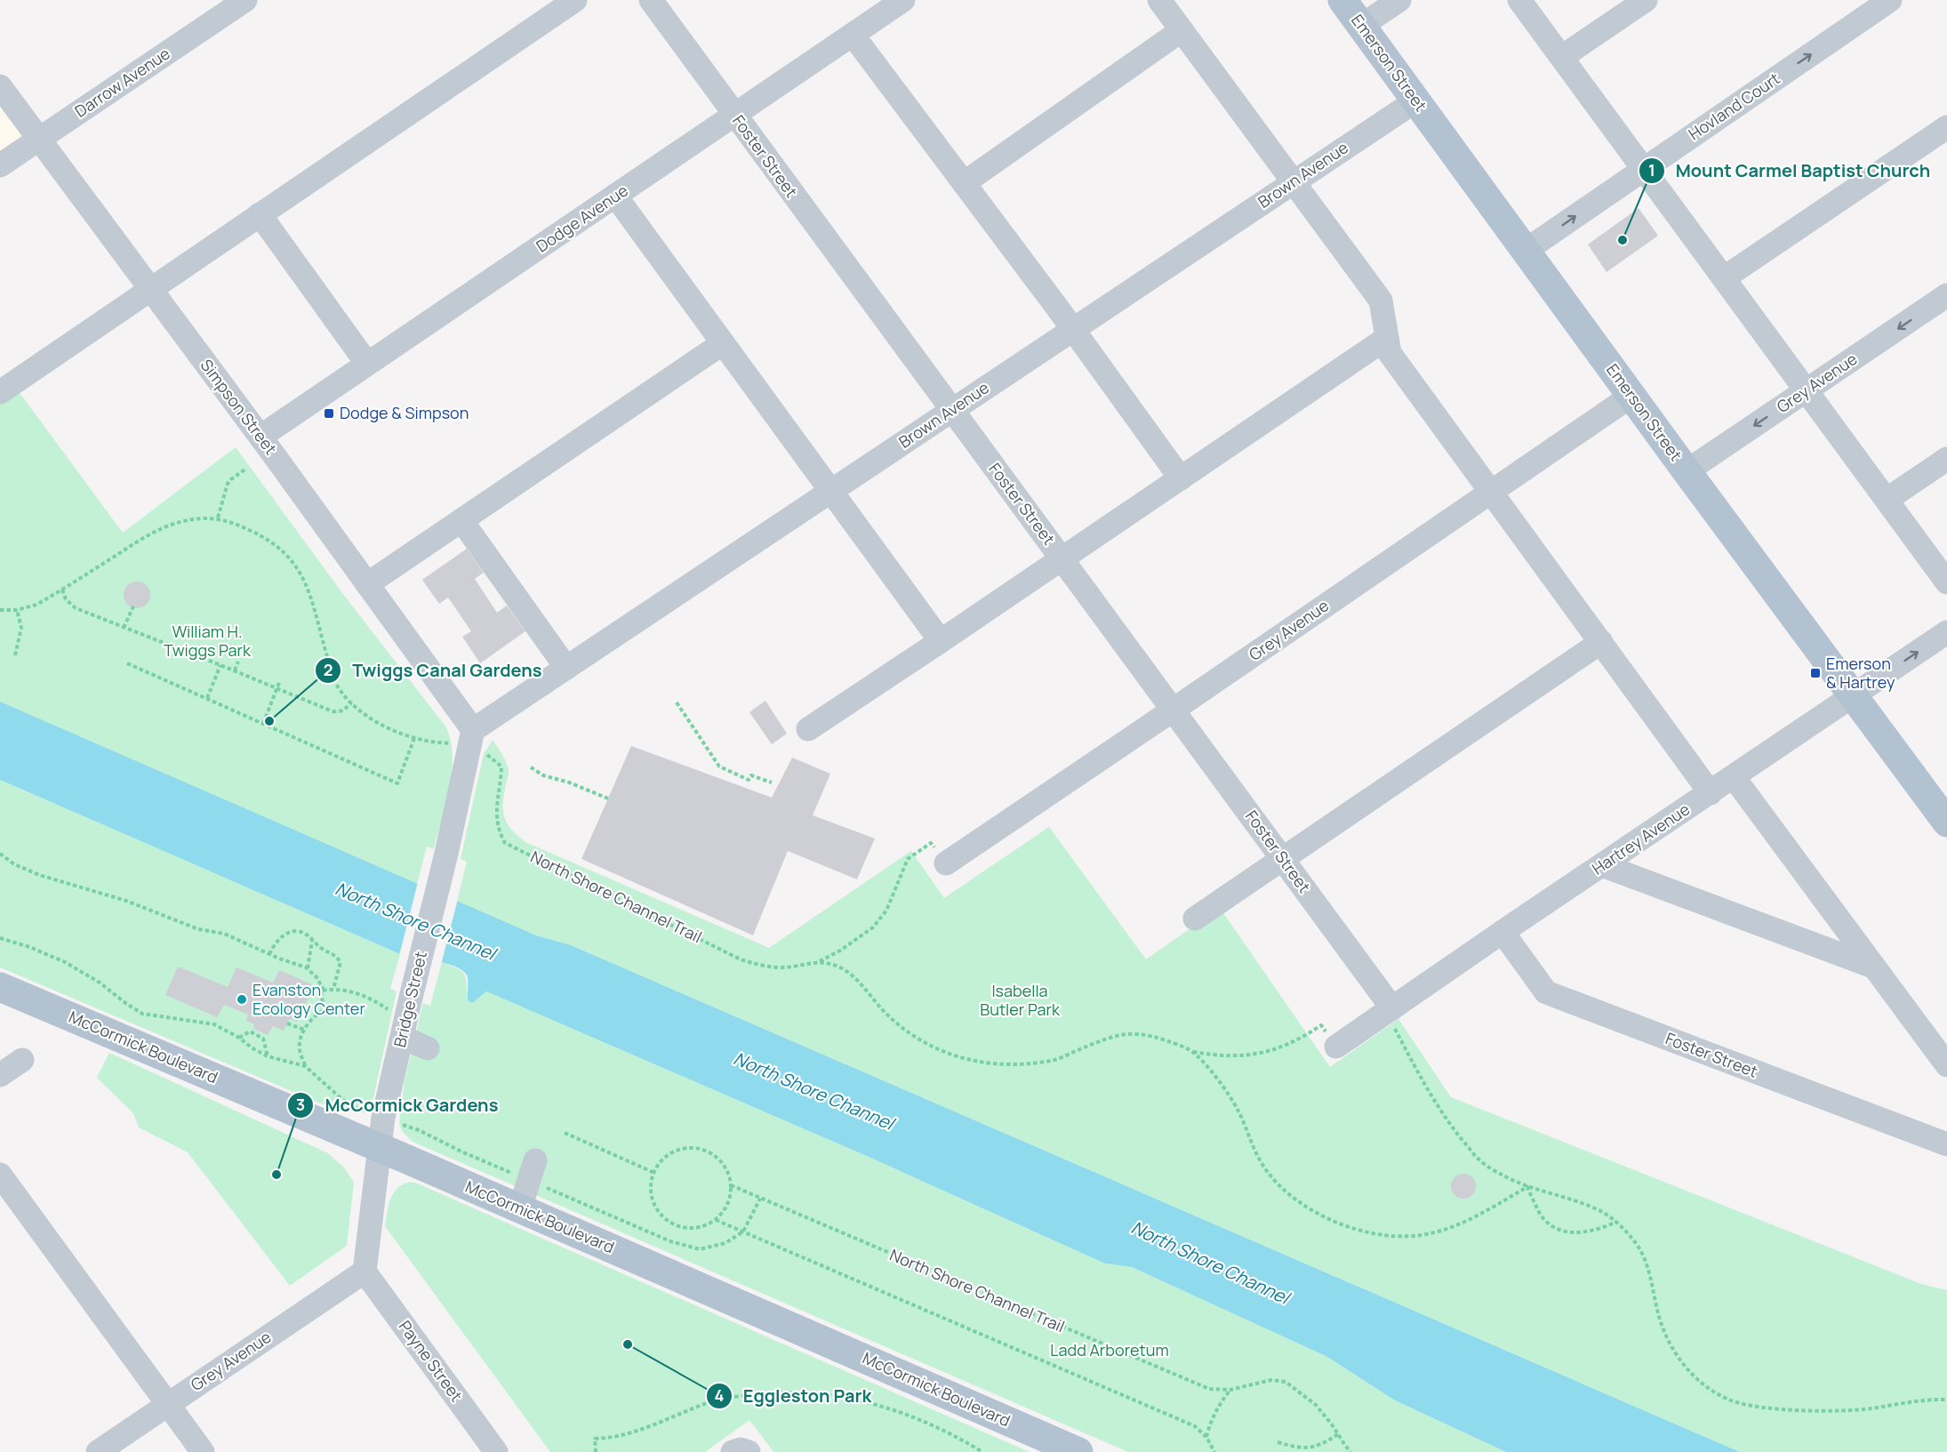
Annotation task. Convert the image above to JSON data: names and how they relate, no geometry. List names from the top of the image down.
{
  "streets": {
    "main road": ["Emerson Street", "McCormick Boulevard"],
    "street": [
      "Darrow Avenue",
      "Hovland Court",
      "Foster Street",
      "Brown Avenue",
      "Dodge Avenue",
      "Grey Avenue",
      "Simpson Street",
      "Hartrey Avenue",
      "Bridge Street",
      "Payne Street"
    ],
    "path": ["North Shore Channel Trail"]
  },
  "crossings": [
    ["Emerson Street", "Hovland Court"],
    ["Emerson Street", "Brown Avenue"],
    ["Emerson Street", "Grey Avenue"],
    ["Emerson Street", "Hartrey Avenue"],
    ["Darrow Avenue", "Simpson Street"],
    ["Foster Street", "Brown Avenue"],
    ["Foster Street", "Dodge Avenue"],
    ["Foster Street", "Grey Avenue"],
    ["Foster Street", "Hartrey Avenue"],
    ["Brown Avenue", "Simpson Street"],
    ["Brown Avenue", "Bridge Street"],
    ["Dodge Avenue", "Simpson Street"],
    ["Grey Avenue", "North Shore Channel Trail"],
    ["Grey Avenue", "Bridge Street"],
    ["Grey Avenue", "Payne Street"],
    ["Simpson Street", "Bridge Street"],
    ["Bridge Street", "McCormick Boulevard"],
    ["Bridge Street", "Payne Street"]
  ],
  "water": ["North Shore Channel"],
  "parks": ["William H. Twiggs Park", "Isabella Butler Park", "Ladd Arboretum"],
  "places": {
    "other": [
      "Mount Carmel Baptist Church",
      "Twiggs Canal Gardens",
      "Evanston Ecology Center",
      "McCormick Gardens",
      "Eggleston Park"
    ],
    "transit": ["Dodge & Simpson", "Emerson & Hartrey"]
  }
}
